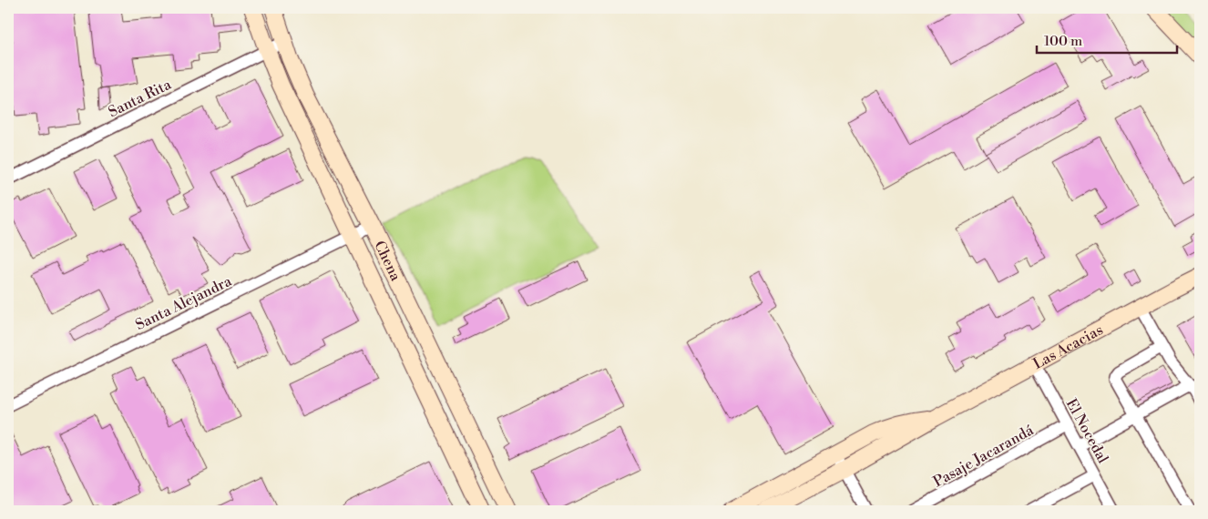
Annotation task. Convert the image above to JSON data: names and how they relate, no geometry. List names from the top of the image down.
{
  "streets": {
    "street": [
      "Santa Rita",
      "Chena",
      "Santa Alejandra",
      "Las Acacias",
      "El Nocedal",
      "Pasaje Jacarandá"
    ]
  },
  "crossings": [
    ["Santa Rita", "Chena"],
    ["Chena", "Santa Alejandra"],
    ["Las Acacias", "El Nocedal"],
    ["El Nocedal", "Pasaje Jacarandá"]
  ],
  "scale_bar": "100 m"
}
